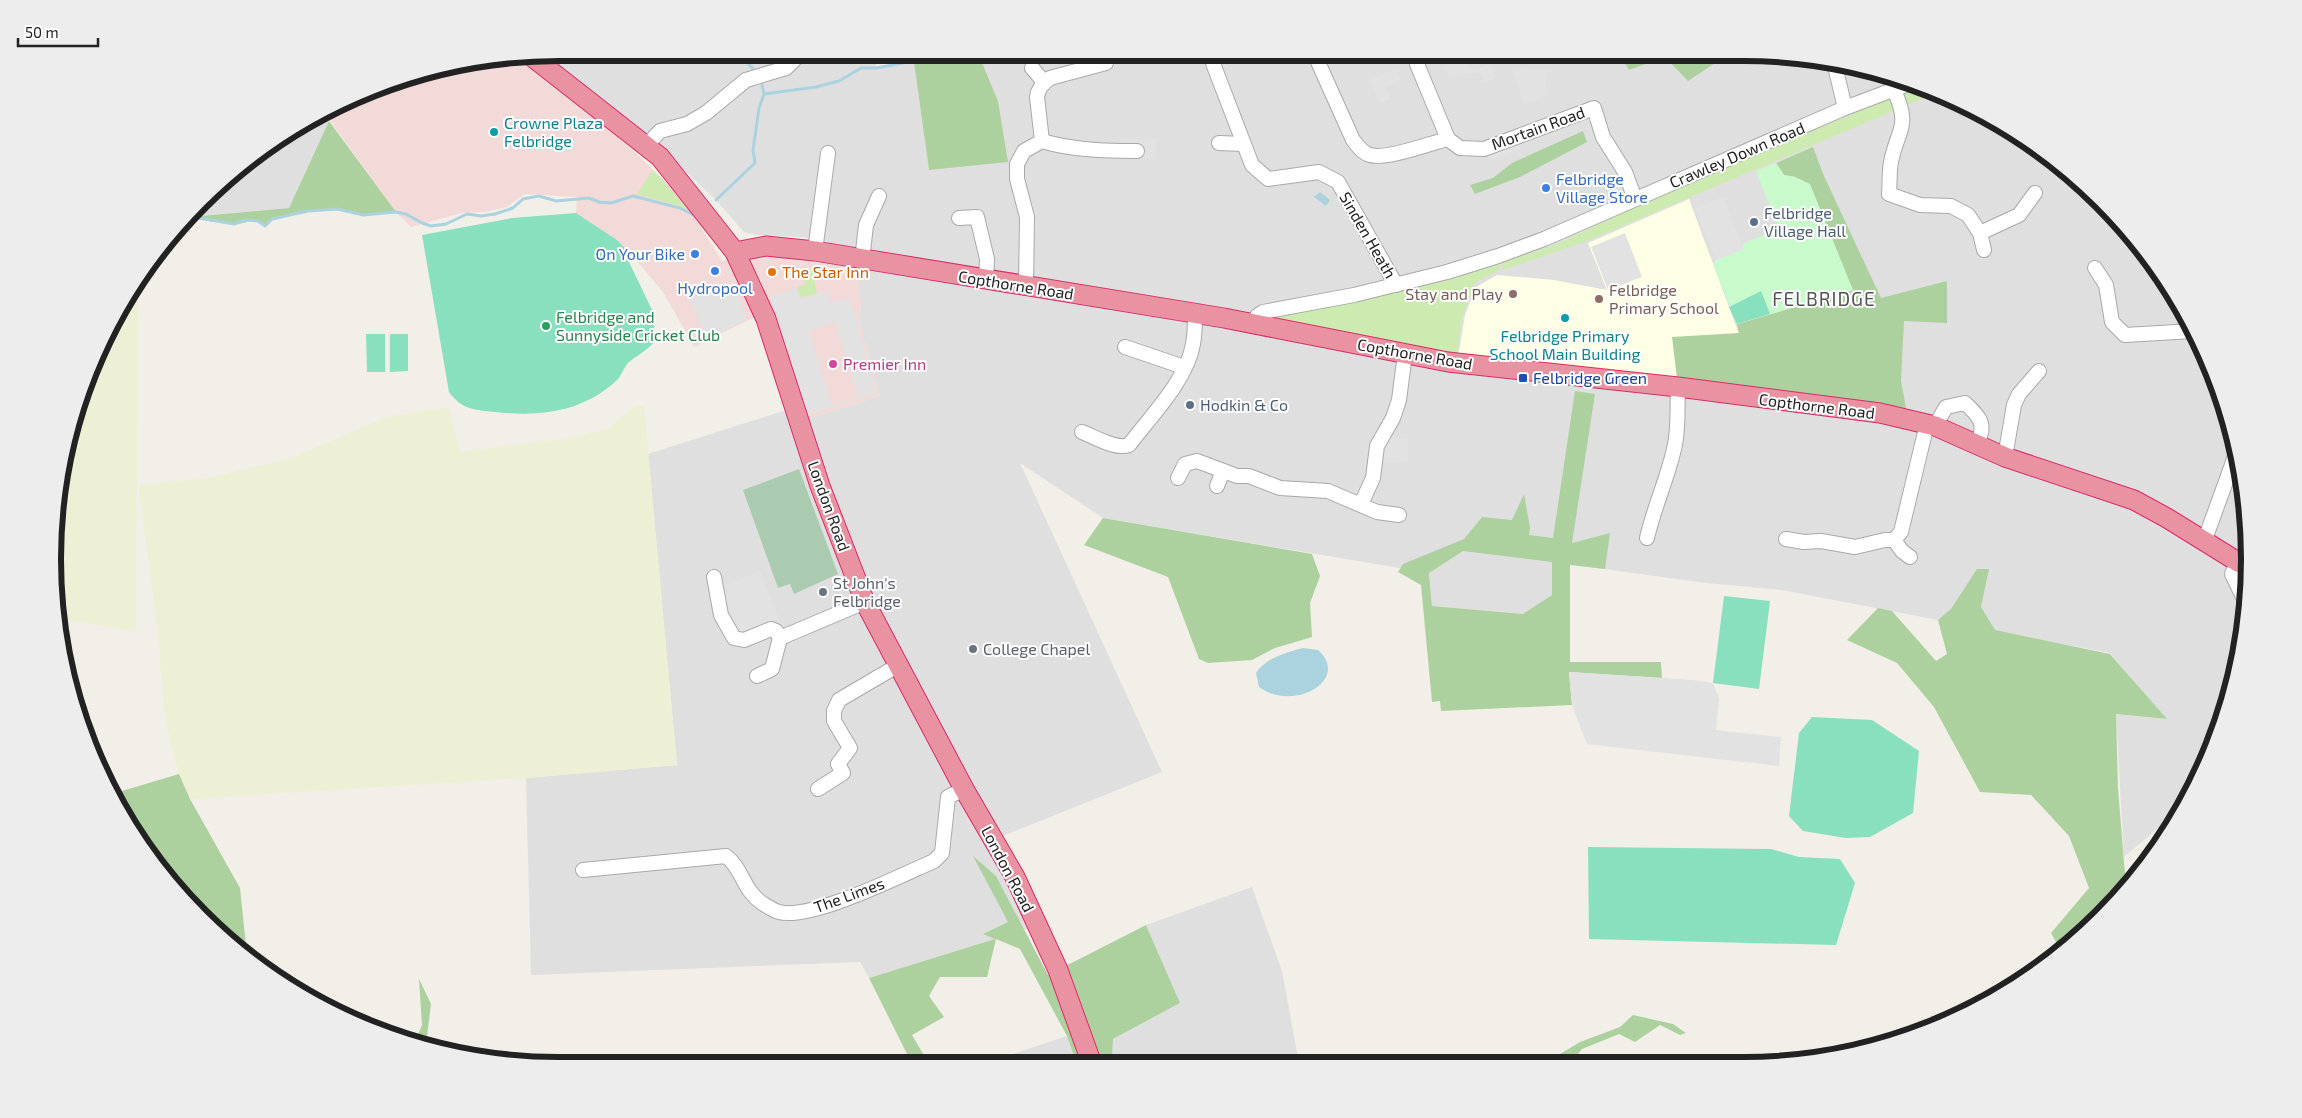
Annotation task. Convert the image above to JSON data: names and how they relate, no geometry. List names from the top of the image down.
{
  "streets": {
    "highway": ["Copthorne Road", "London Road"],
    "street": [
      "Mortain Road",
      "Crawley Down Road",
      "Sinden Heath",
      "The Limes"
    ]
  },
  "crossings": [
    ["Mortain Road", "Crawley Down Road"],
    ["Crawley Down Road", "Sinden Heath"],
    ["Crawley Down Road", "Copthorne Road"],
    ["Copthorne Road", "London Road"],
    ["London Road", "The Limes"]
  ],
  "districts": ["FELBRIDGE"],
  "places": {
    "other": [
      "Crowne Plaza Felbridge",
      "Felbridge Village Store",
      "Felbridge Village Hall",
      "On Your Bike",
      "Hydropool",
      "The Star Inn",
      "Stay and Play",
      "Felbridge Primary School",
      "Felbridge Primary School Main Building",
      "Felbridge and Sunnyside Cricket Club",
      "Premier Inn",
      "Hodkin & Co",
      "St John's Felbridge",
      "College Chapel"
    ],
    "transit": ["Felbridge Green"]
  },
  "scale_bar": "50 m"
}
